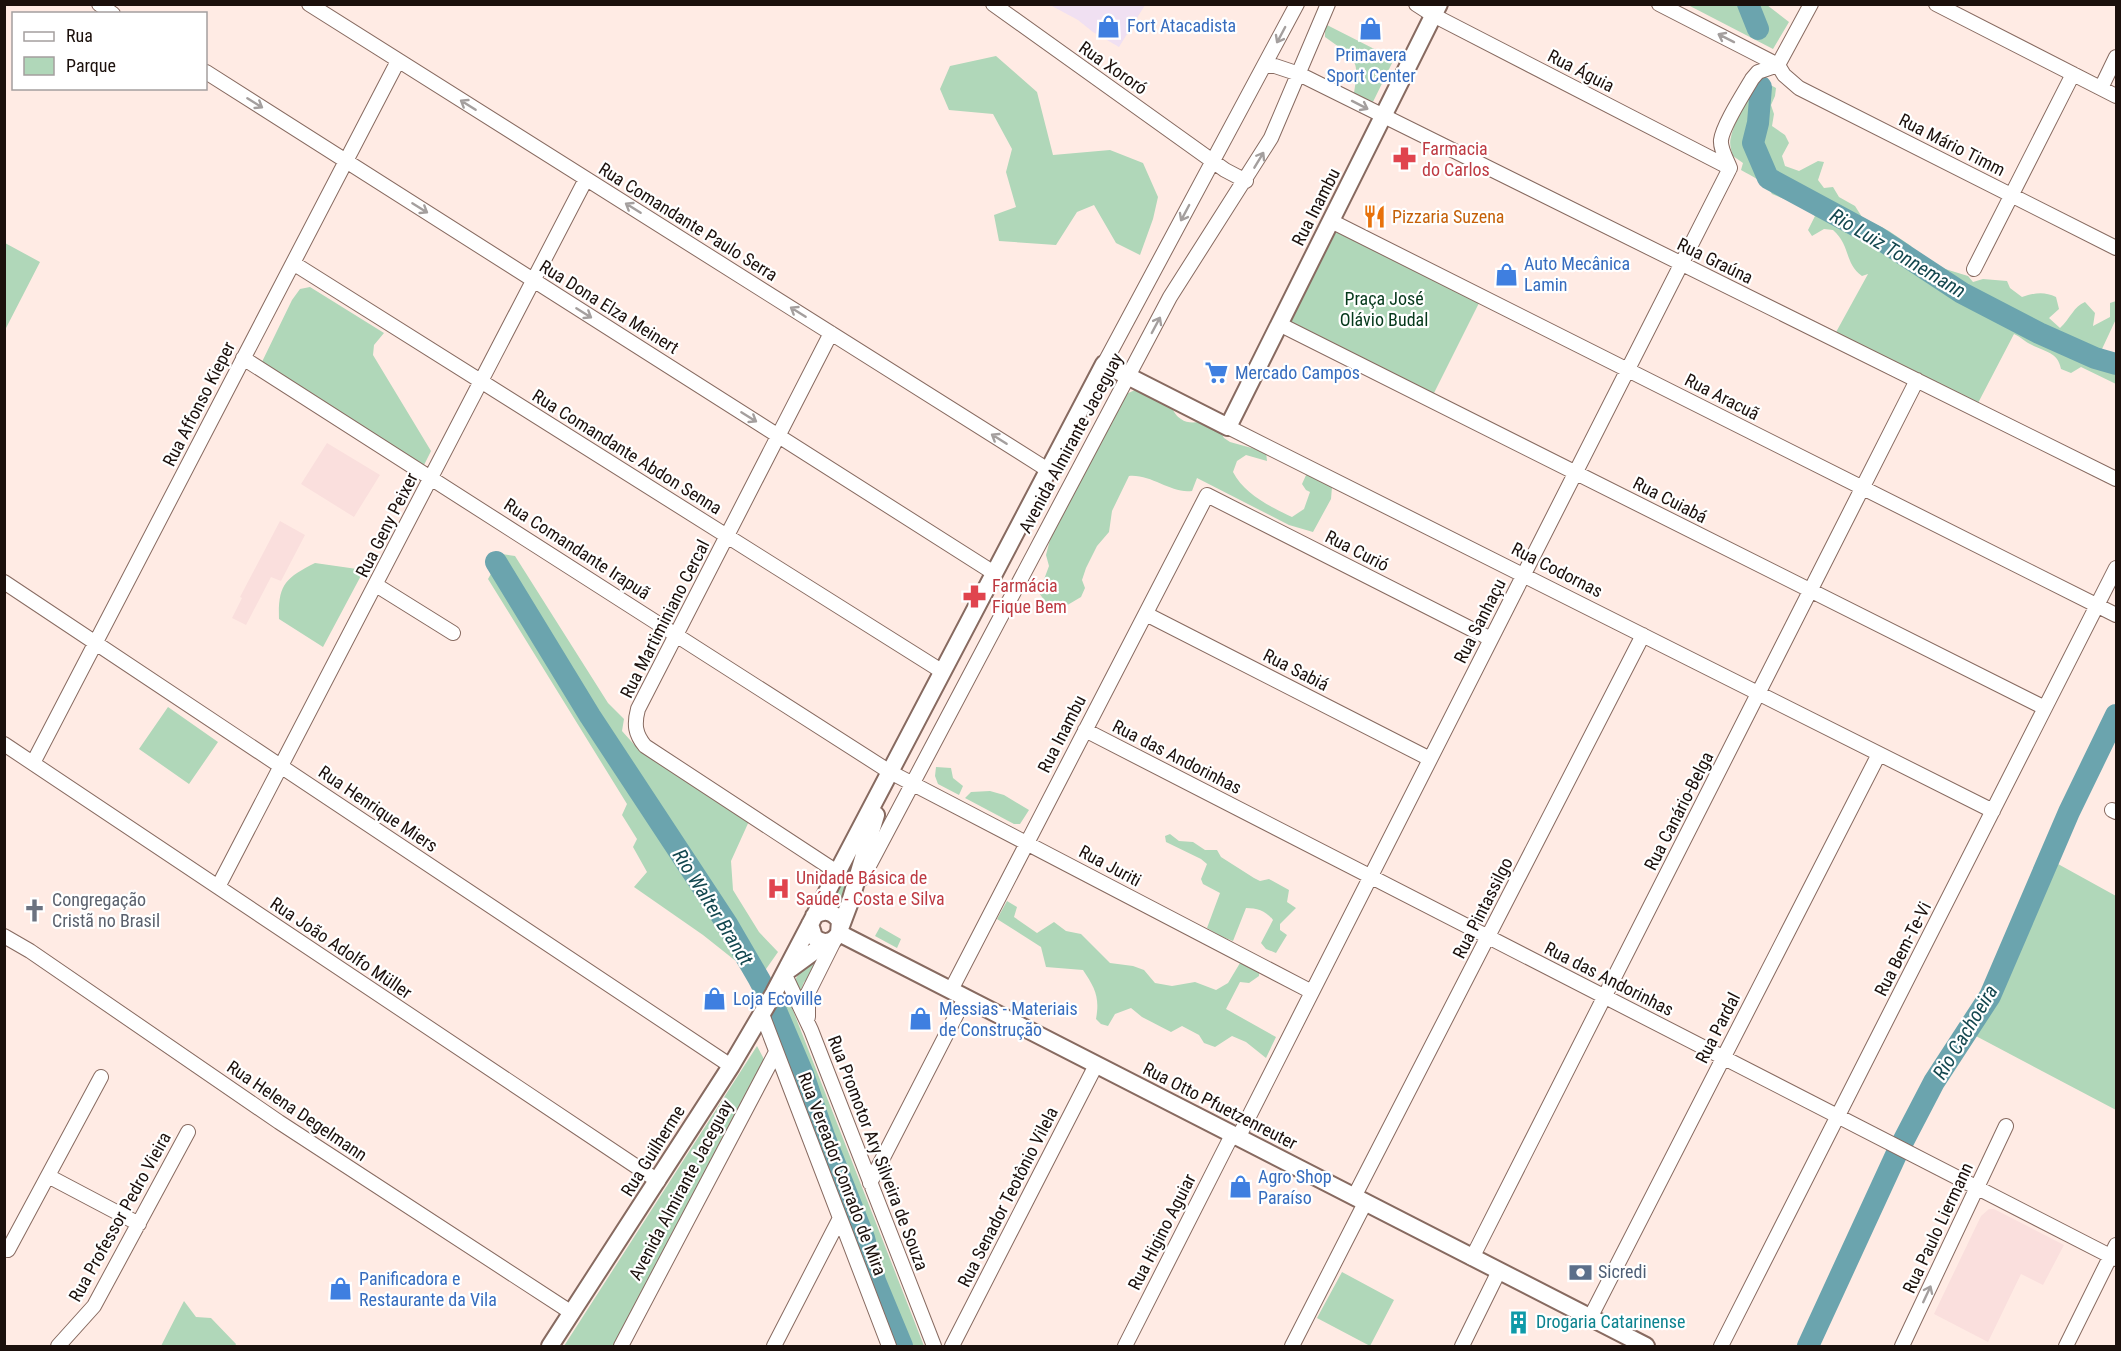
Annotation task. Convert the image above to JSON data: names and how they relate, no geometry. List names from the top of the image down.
{
  "streets": {
    "main road": [
      "Rua Inambu",
      "Avenida Almirante Jaceguay",
      "Rua Codornas",
      "Rua Otto Pfuetzenreuter",
      "Rua Guilherme"
    ],
    "street": [
      "Rua Xororó",
      "Rua Águia",
      "Rua Mário Timm",
      "Rua Comandante Paulo Serra",
      "Rua Graúna",
      "Rua Dona Elza Meinert",
      "Rua Aracuã",
      "Rua Affonso Kieper",
      "Rua Comandante Abdon Senna",
      "Rua Cuiabá",
      "Rua Geny Peixer",
      "Rua Comandante Irapuã",
      "Rua Curió",
      "Rua Martiminiano Cercal",
      "Rua Sanhaçu",
      "Rua Sabiá",
      "Rua das Andorinhas",
      "Rua Henrique Miers",
      "Rua Canário-Belga",
      "Rua Juriti",
      "Rua Pintassilgo",
      "Rua João Adolfo Müller",
      "Rua Bem-Te-Vi",
      "Rua Pardal",
      "Rua Helena Degelmann",
      "Rua Promotor Ary Silveira de Souza",
      "Rua Vereador Conrado de Mira",
      "Rua Senador Teotônio Vilela",
      "Rua Professor Pedro Vieira",
      "Rua Paulo Liermann",
      "Rua Higino Aguiar"
    ]
  },
  "crossings": [
    ["Rua Xororó", "Avenida Almirante Jaceguay"],
    ["Rua Águia", "Rua Inambu"],
    ["Rua Águia", "Rua Sanhaçu"],
    ["Rua Inambu", "Rua Graúna"],
    ["Rua Inambu", "Rua Aracuã"],
    ["Rua Inambu", "Rua Cuiabá"],
    ["Rua Inambu", "Rua Curió"],
    ["Rua Inambu", "Rua Codornas"],
    ["Rua Inambu", "Rua Sabiá"],
    ["Rua Inambu", "Rua das Andorinhas"],
    ["Rua Inambu", "Rua Juriti"],
    ["Rua Inambu", "Rua Otto Pfuetzenreuter"],
    ["Rua Inambu", "Rua Promotor Ary Silveira de Souza"],
    ["Rua Comandante Paulo Serra", "Rua Affonso Kieper"],
    ["Rua Comandante Paulo Serra", "Avenida Almirante Jaceguay"],
    ["Rua Comandante Paulo Serra", "Rua Geny Peixer"],
    ["Rua Comandante Paulo Serra", "Rua Martiminiano Cercal"],
    ["Rua Graúna", "Avenida Almirante Jaceguay"],
    ["Rua Graúna", "Rua Sanhaçu"],
    ["Rua Graúna", "Rua Canário-Belga"],
    ["Rua Dona Elza Meinert", "Rua Affonso Kieper"],
    ["Rua Dona Elza Meinert", "Avenida Almirante Jaceguay"],
    ["Rua Dona Elza Meinert", "Rua Geny Peixer"],
    ["Rua Dona Elza Meinert", "Rua Martiminiano Cercal"],
    ["Rua Aracuã", "Rua Sanhaçu"],
    ["Rua Aracuã", "Rua Canário-Belga"],
    ["Rua Aracuã", "Rua Bem-Te-Vi"],
    ["Rua Affonso Kieper", "Rua Comandante Abdon Senna"],
    ["Rua Affonso Kieper", "Rua Comandante Irapuã"],
    ["Rua Affonso Kieper", "Rua Henrique Miers"],
    ["Rua Affonso Kieper", "Rua João Adolfo Müller"],
    ["Avenida Almirante Jaceguay", "Rua Comandante Abdon Senna"],
    ["Avenida Almirante Jaceguay", "Rua Comandante Irapuã"],
    ["Avenida Almirante Jaceguay", "Rua Codornas"],
    ["Avenida Almirante Jaceguay", "Rua Martiminiano Cercal"],
    ["Avenida Almirante Jaceguay", "Rua Juriti"],
    ["Avenida Almirante Jaceguay", "Rua Otto Pfuetzenreuter"],
    ["Avenida Almirante Jaceguay", "Rua Guilherme"],
    ["Avenida Almirante Jaceguay", "Rua Promotor Ary Silveira de Souza"],
    ["Avenida Almirante Jaceguay", "Rua Vereador Conrado de Mira"],
    ["Rua Comandante Abdon Senna", "Rua Geny Peixer"],
    ["Rua Comandante Abdon Senna", "Rua Martiminiano Cercal"],
    ["Rua Cuiabá", "Rua Sanhaçu"],
    ["Rua Cuiabá", "Rua Canário-Belga"],
    ["Rua Cuiabá", "Rua Bem-Te-Vi"],
    ["Rua Geny Peixer", "Rua Comandante Irapuã"],
    ["Rua Geny Peixer", "Rua Henrique Miers"],
    ["Rua Geny Peixer", "Rua João Adolfo Müller"],
    ["Rua Comandante Irapuã", "Rua Martiminiano Cercal"],
    ["Rua Comandante Irapuã", "Rua Juriti"],
    ["Rua Curió", "Rua Sanhaçu"],
    ["Rua Codornas", "Rua Sanhaçu"],
    ["Rua Codornas", "Rua Canário-Belga"],
    ["Rua Codornas", "Rua Pintassilgo"],
    ["Rua Codornas", "Rua Bem-Te-Vi"],
    ["Rua Codornas", "Rua Pardal"],
    ["Rua Sanhaçu", "Rua Sabiá"],
    ["Rua Sanhaçu", "Rua das Andorinhas"],
    ["Rua Sanhaçu", "Rua Juriti"],
    ["Rua Sanhaçu", "Rua Otto Pfuetzenreuter"],
    ["Rua Sanhaçu", "Rua Higino Aguiar"],
    ["Rua das Andorinhas", "Rua Canário-Belga"],
    ["Rua das Andorinhas", "Rua Pintassilgo"],
    ["Rua das Andorinhas", "Rua Bem-Te-Vi"],
    ["Rua das Andorinhas", "Rua Pardal"],
    ["Rua das Andorinhas", "Rua Paulo Liermann"],
    ["Rua Henrique Miers", "Rua Guilherme"],
    ["Rua Canário-Belga", "Rua Otto Pfuetzenreuter"],
    ["Rua Pintassilgo", "Rua Otto Pfuetzenreuter"],
    ["Rua João Adolfo Müller", "Rua Guilherme"],
    ["Rua Pardal", "Rua Otto Pfuetzenreuter"],
    ["Rua Otto Pfuetzenreuter", "Rua Guilherme"],
    ["Rua Otto Pfuetzenreuter", "Rua Senador Teotônio Vilela"],
    ["Rua Otto Pfuetzenreuter", "Rua Higino Aguiar"],
    ["Rua Helena Degelmann", "Rua Guilherme"],
    ["Rua Guilherme", "Rua Promotor Ary Silveira de Souza"],
    ["Rua Guilherme", "Rua Vereador Conrado de Mira"]
  ],
  "one_way": ["Rua Comandante Paulo Serra", "Rua Dona Elza Meinert", "Rua Paulo Liermann"],
  "water": ["Rio Luiz Tonnemann", "Rio Walter Brandt", "Rio Cachoeira"],
  "parks": ["Praça José Olávio Budal"],
  "places": {
    "shop": [
      "Fort Atacadista",
      "Primavera Sport Center",
      "Auto Mecânica Lamin",
      "Loja Ecoville",
      "Messias - Materiais de Construção",
      "Agro Shop Paraíso",
      "Panificadora e Restaurante da Vila"
    ],
    "pharmacy": ["Farmacia do Carlos", "Farmácia Fique Bem"],
    "restaurant": ["Pizzaria Suzena"],
    "supermarket": ["Mercado Campos"],
    "hospital": ["Unidade Básica de Saúde - Costa e Silva"],
    "church": ["Congregação Cristã no Brasil"],
    "bank": ["Sicredi"],
    "building": ["Drogaria Catarinense"]
  },
  "legend": ["Rua", "Parque"]
}
